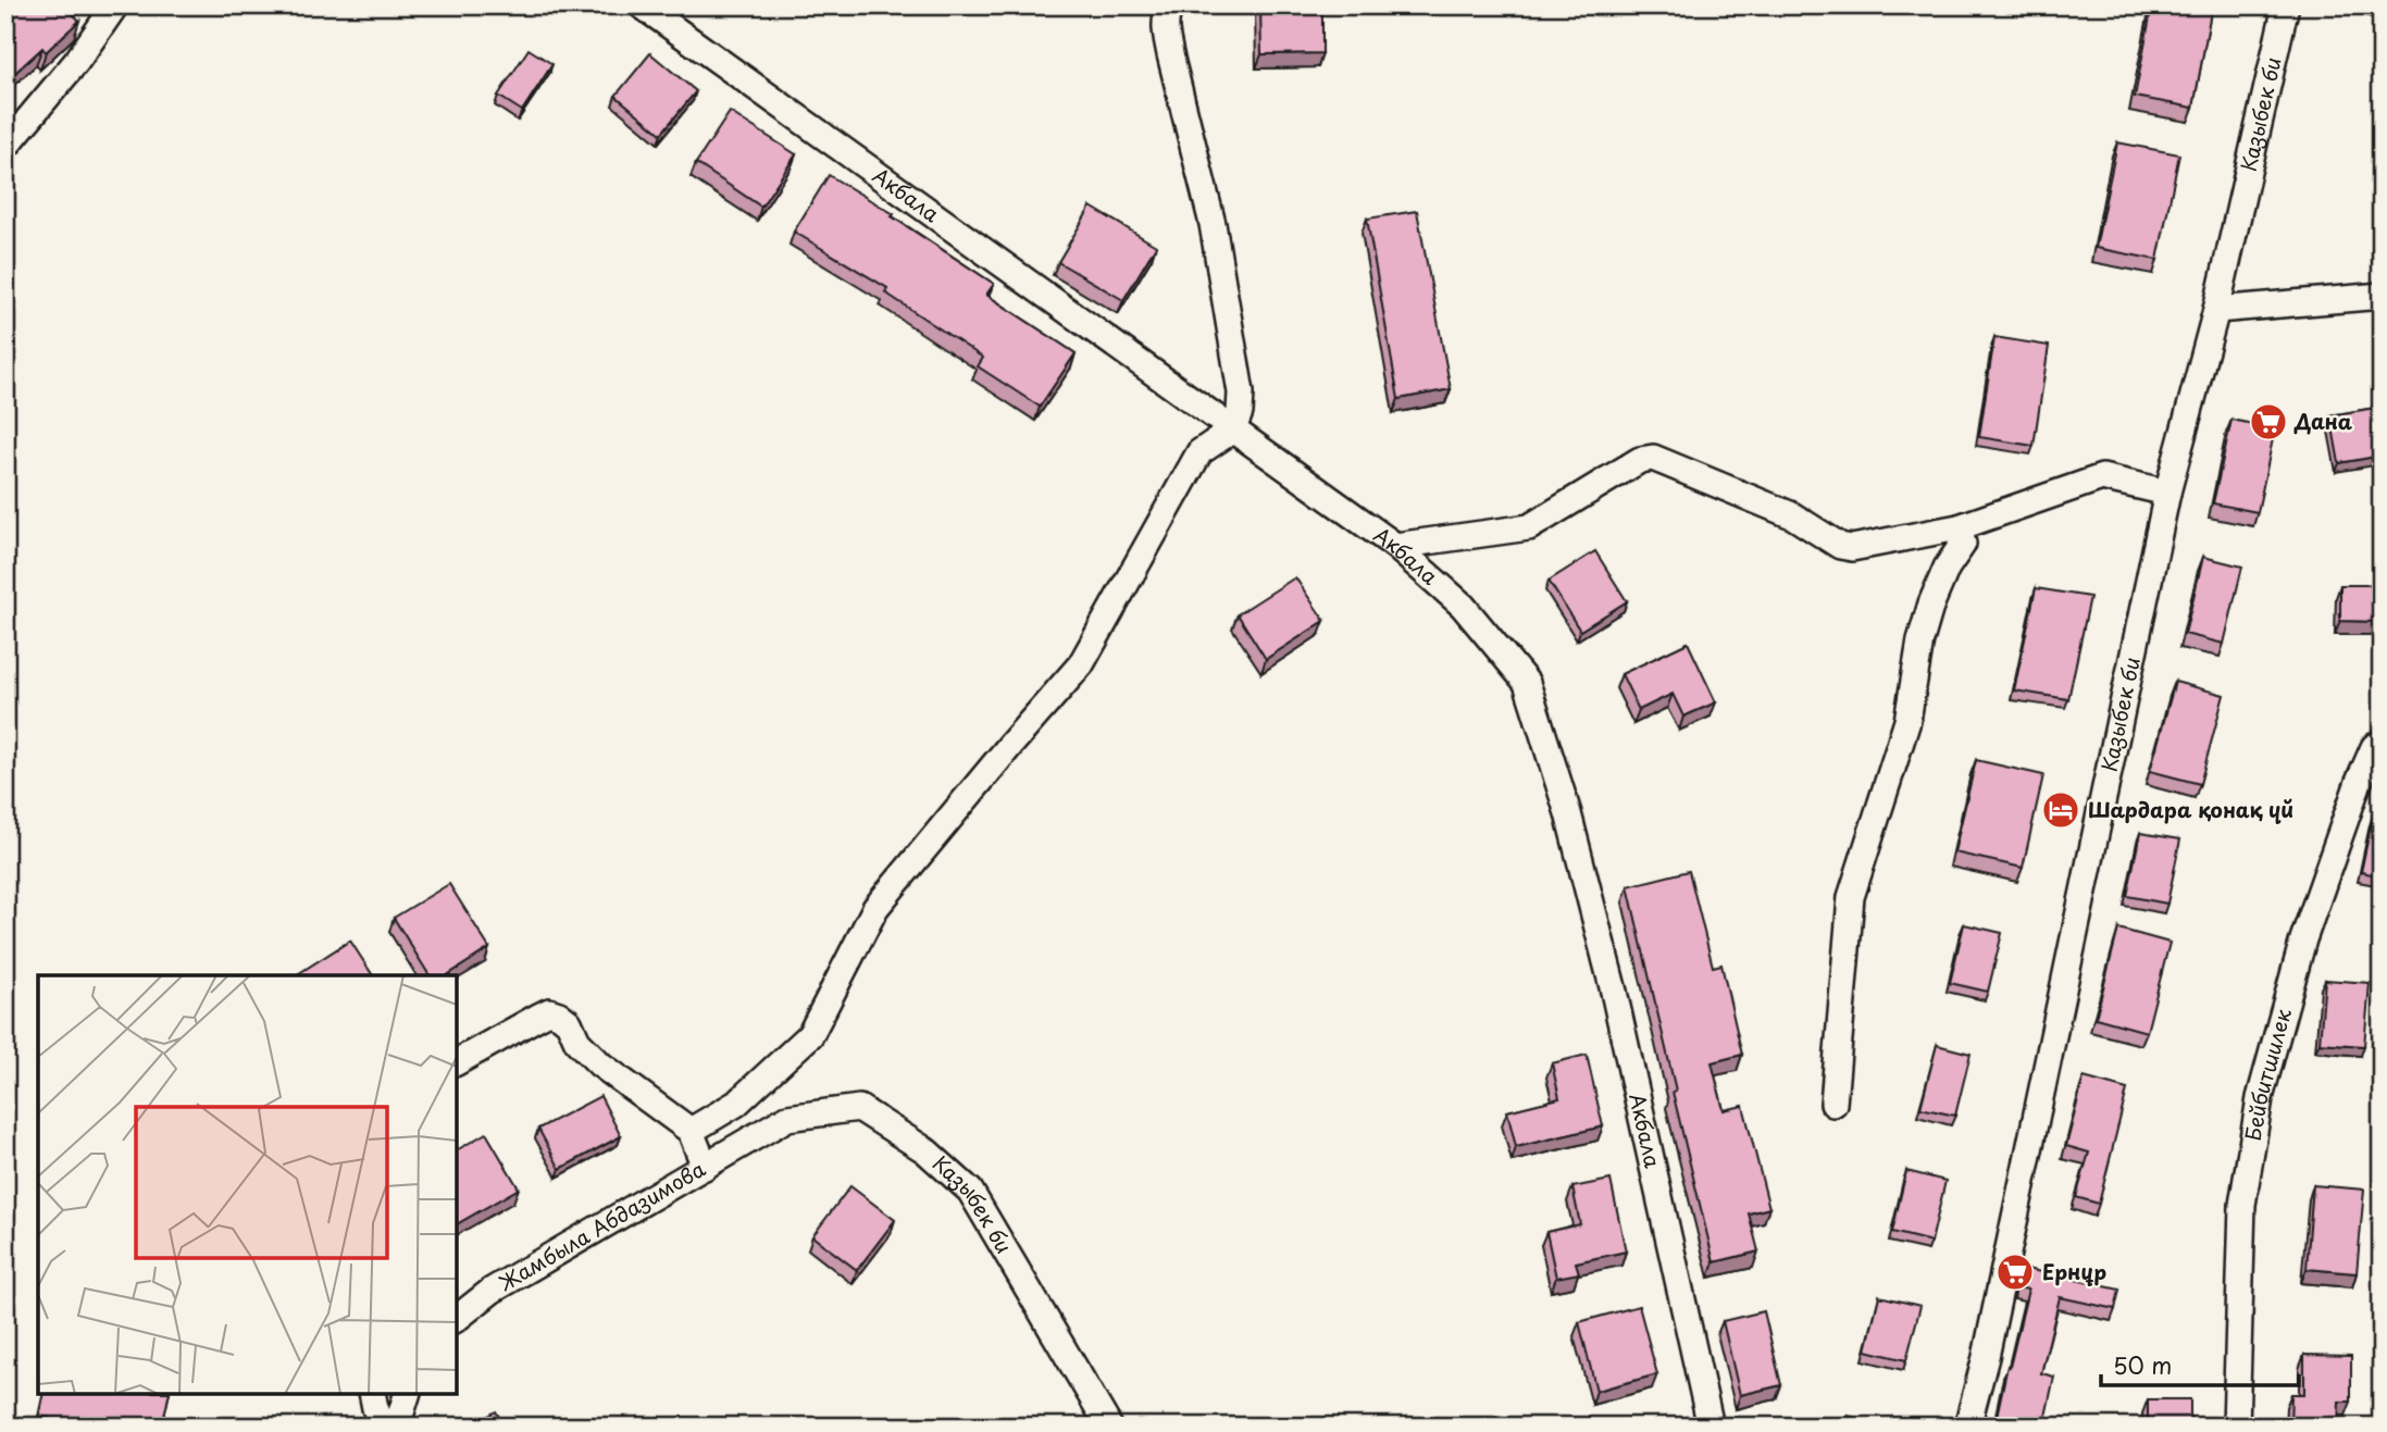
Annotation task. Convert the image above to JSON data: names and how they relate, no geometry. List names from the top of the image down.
{
  "streets": {
    "street": [
      "Казыбек би",
      "Акбала",
      "Бейбитшилек",
      "Жамбыла Абдазимова"
    ]
  },
  "crossings": [
    ["Казыбек би", "Жамбыла Абдазимова"]
  ],
  "places": {
    "supermarket": ["Дана", "Ернұр"],
    "hotel": ["Шардара қонақ үй"]
  },
  "scale_bar": "50 m"
}
